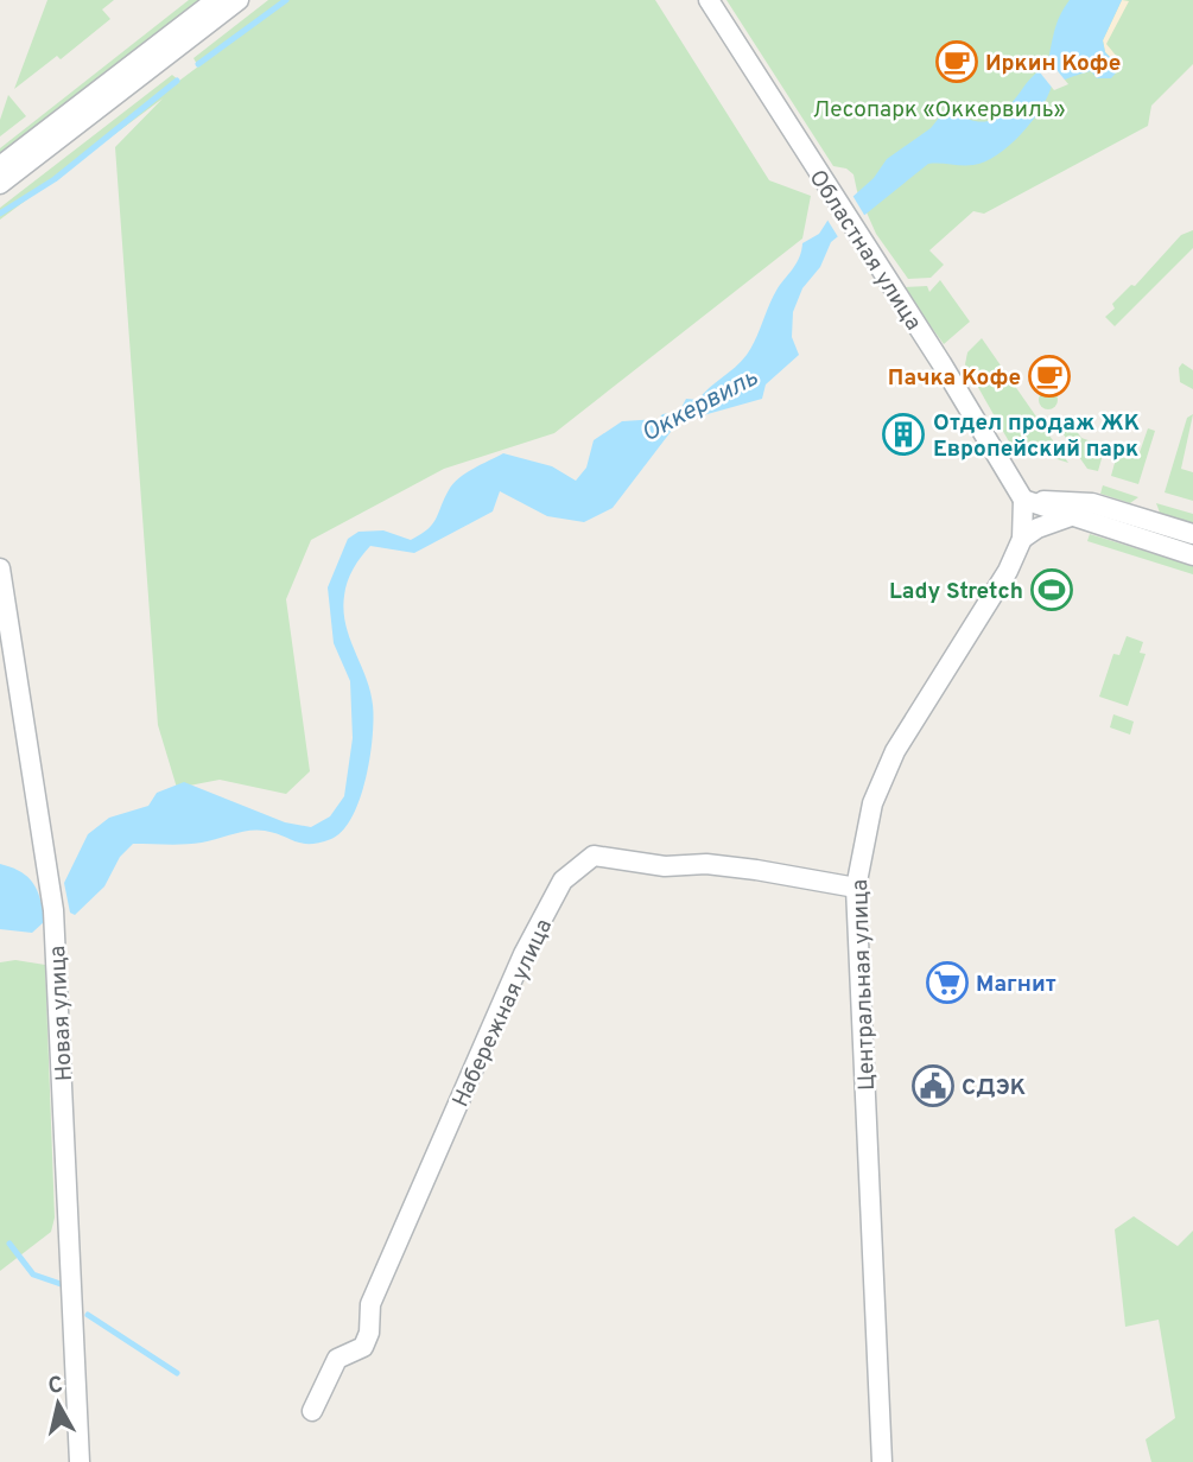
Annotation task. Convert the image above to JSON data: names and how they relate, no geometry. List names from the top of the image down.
{
  "streets": {
    "street": [
      "Областная улица",
      "Центральная улица",
      "Набережная улица",
      "Новая улица"
    ]
  },
  "crossings": [
    ["Областная улица", "Центральная улица"],
    ["Центральная улица", "Набережная улица"]
  ],
  "water": ["Оккервиль"],
  "parks": ["Лесопарк «Оккервиль»"],
  "places": {
    "cafe": ["Иркин Кофе", "Пачка Кофе"],
    "building": ["Отдел продаж ЖК Европейский парк"],
    "sports": ["Lady Stretch"],
    "supermarket": ["Магнит"],
    "public building": ["СДЭК"]
  },
  "north": "top"
}
